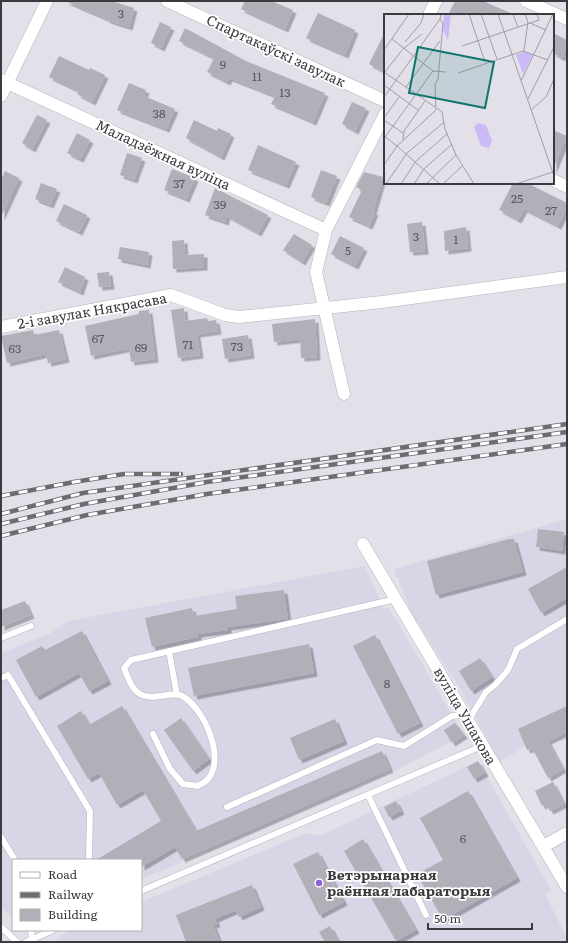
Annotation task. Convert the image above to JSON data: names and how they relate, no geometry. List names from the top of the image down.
{
  "streets": {
    "street": [
      "Спартакаўскі завулак",
      "Маладзёжная вуліца",
      "2-і завулак Някрасава",
      "вуліца Ушакова"
    ]
  },
  "places": ["Ветэрынарная раённая лабараторыя"],
  "house_numbers": [
    "3",
    "9",
    "11",
    "13",
    "38",
    "37",
    "25",
    "39",
    "27",
    "3",
    "1",
    "5",
    "67",
    "71",
    "73",
    "69",
    "63",
    "8",
    "6"
  ],
  "legend": ["Road", "Railway", "Building"],
  "scale_bar": "50 m"
}
